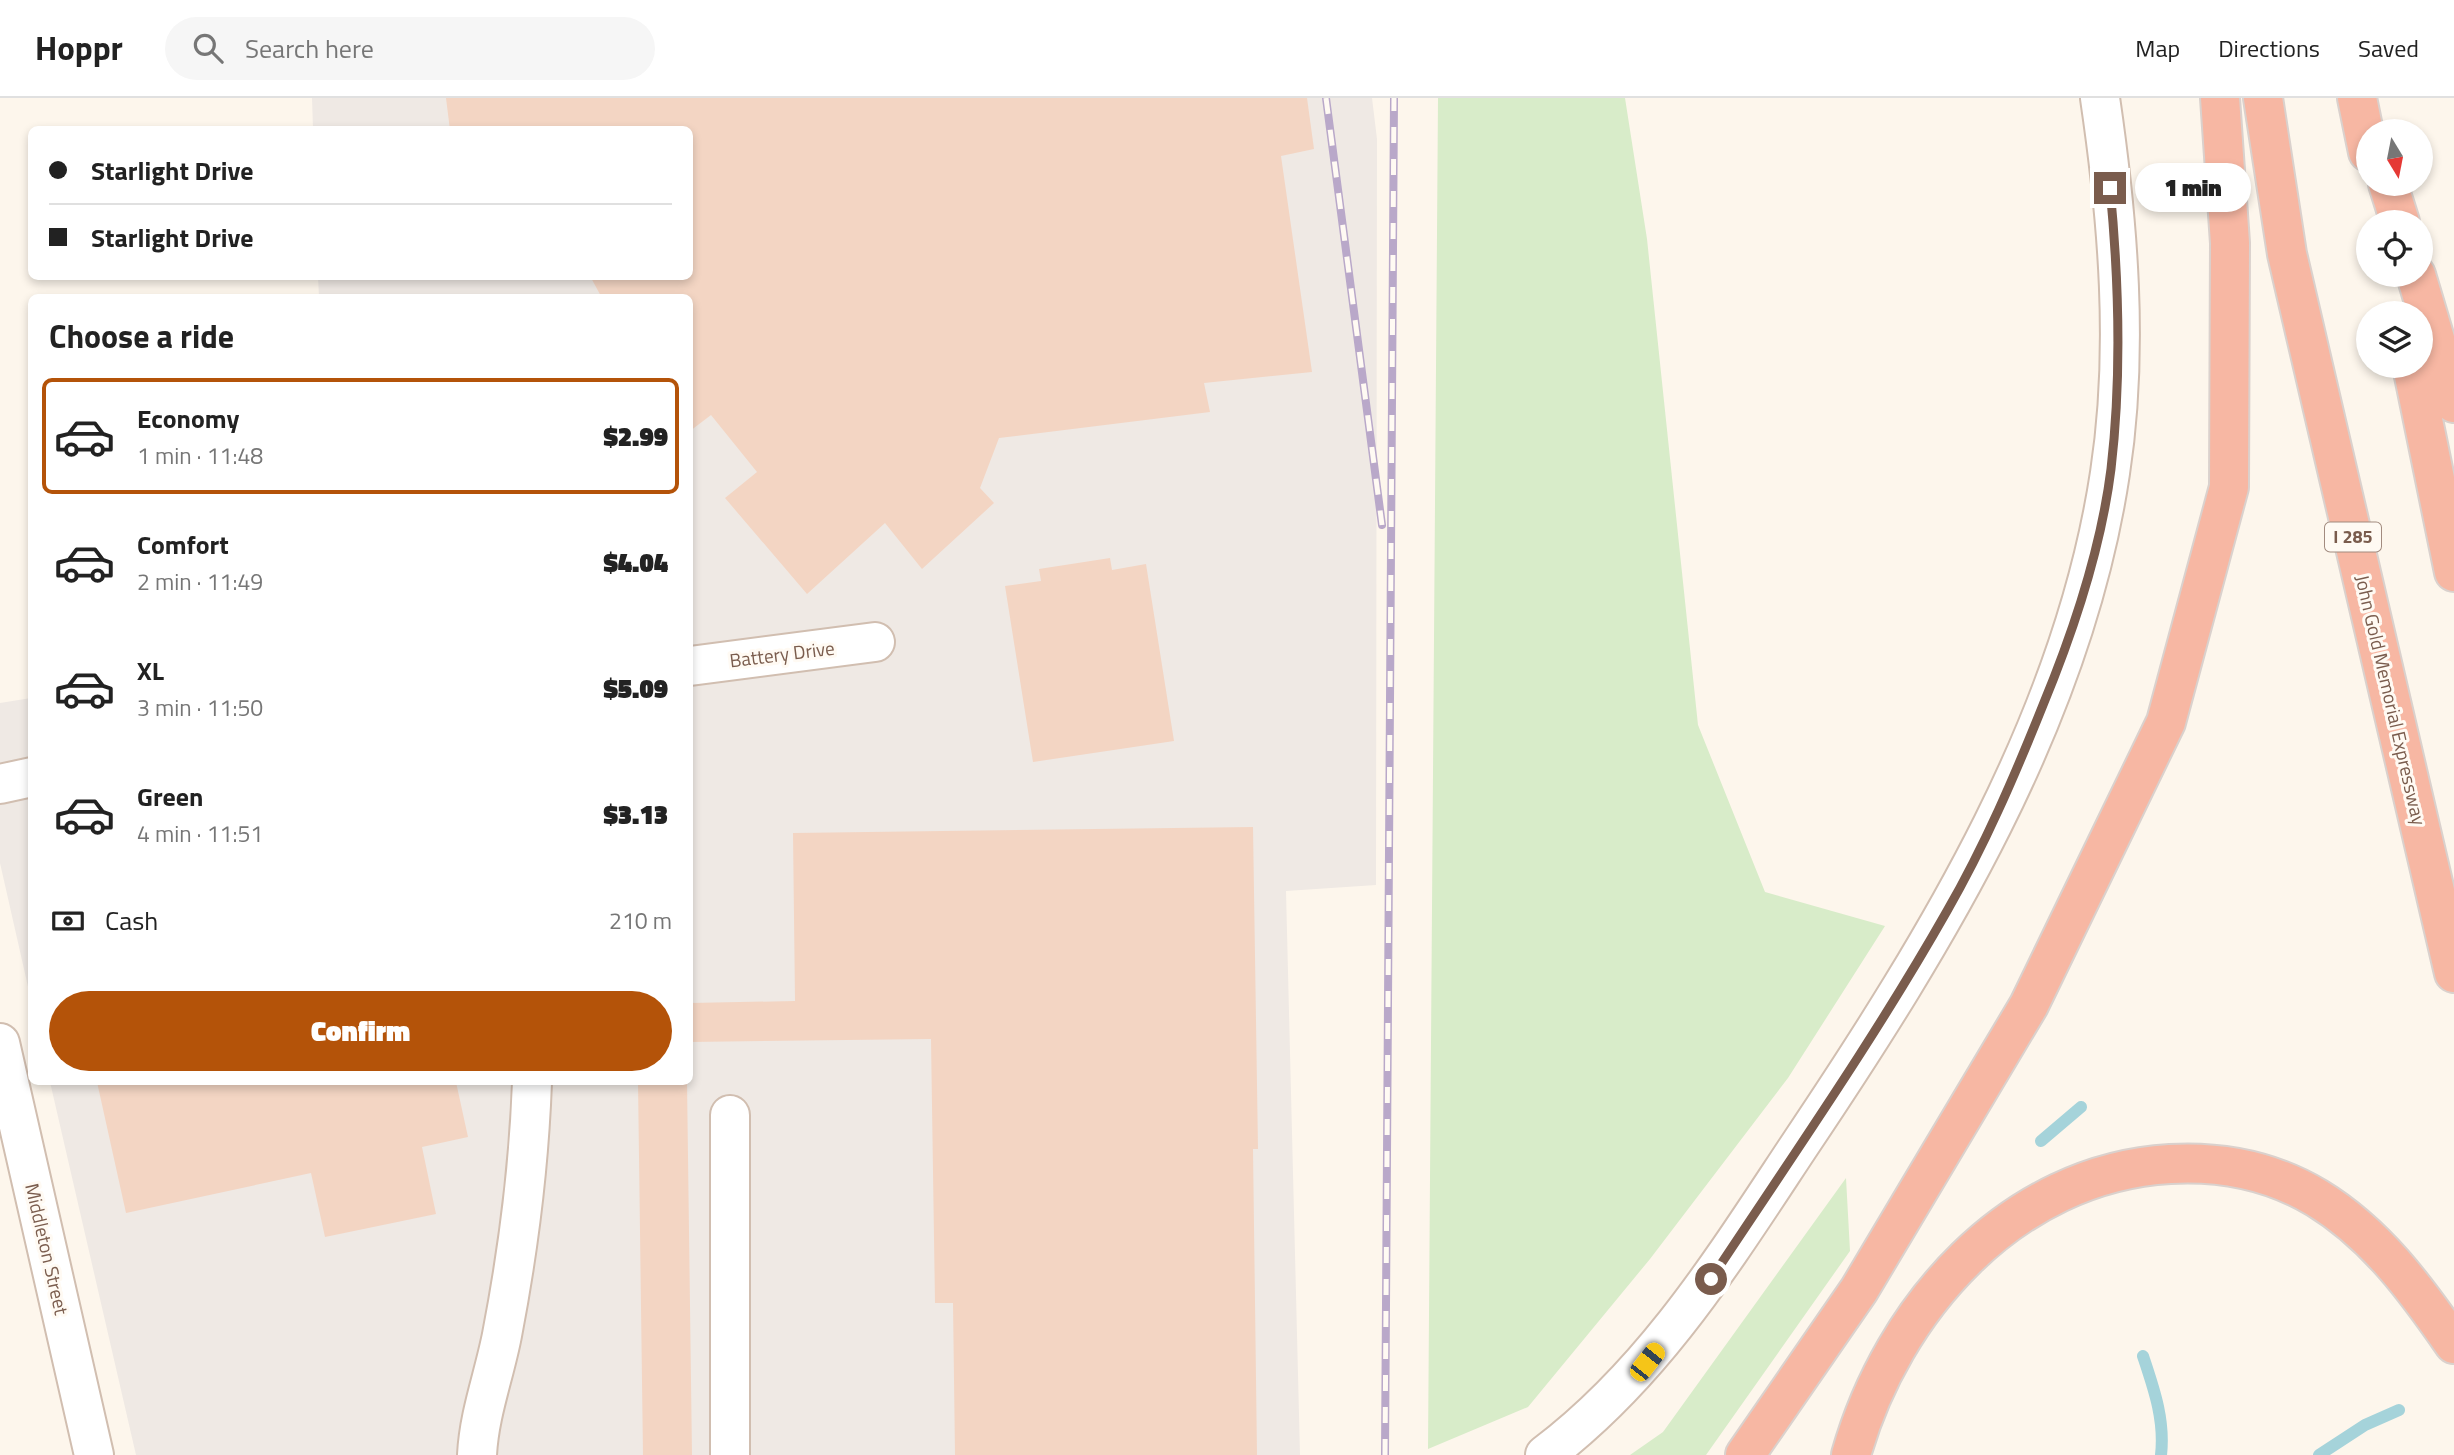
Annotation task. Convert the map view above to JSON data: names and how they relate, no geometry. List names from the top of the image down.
{
  "streets": {
    "highway": ["I 285", "John Gold Memorial Expressway"],
    "street": ["Battery Drive", "Middleton Street"]
  },
  "north": "bottom",
  "page": {
    "header": "Hoppr",
    "search": "Search here",
    "nav": ["Map", "Directions", "Saved"],
    "banner": ["Starlight Drive", "Starlight Drive"],
    "bubble": "1 min",
    "heading": "Choose a ride",
    "list": [
      {
        "name": "Economy",
        "note": "1 min · 11:48",
        "value": "$2.99"
      },
      {
        "name": "Comfort",
        "note": "2 min · 11:49",
        "value": "$4.04"
      },
      {
        "name": "XL",
        "note": "3 min · 11:50",
        "value": "$5.09"
      },
      {
        "name": "Green",
        "note": "4 min · 11:51",
        "value": "$3.13"
      }
    ],
    "pay": ["Cash", "210 m"],
    "buttons": "Confirm"
  }
}
